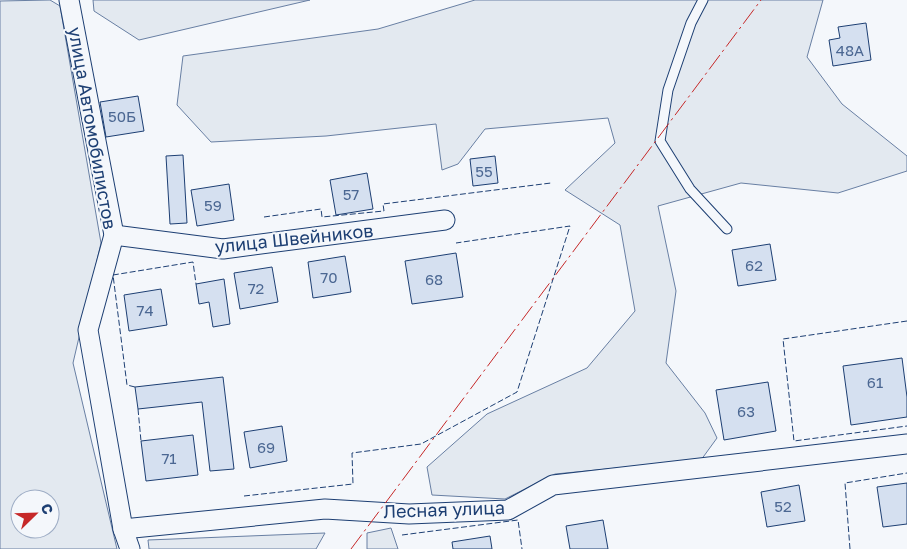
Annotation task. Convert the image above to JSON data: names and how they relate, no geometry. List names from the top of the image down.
{
  "streets": {
    "street": ["улица Автомобилистов", "улица Швейников", "Лесная улица"]
  },
  "crossings": [
    ["улица Автомобилистов", "улица Швейников"],
    ["улица Автомобилистов", "Лесная улица"]
  ],
  "house_numbers": [
    "48А",
    "50Б",
    "55",
    "57",
    "59",
    "62",
    "70",
    "68",
    "72",
    "74",
    "61",
    "63",
    "69",
    "71",
    "52"
  ],
  "north": "top right"
}
